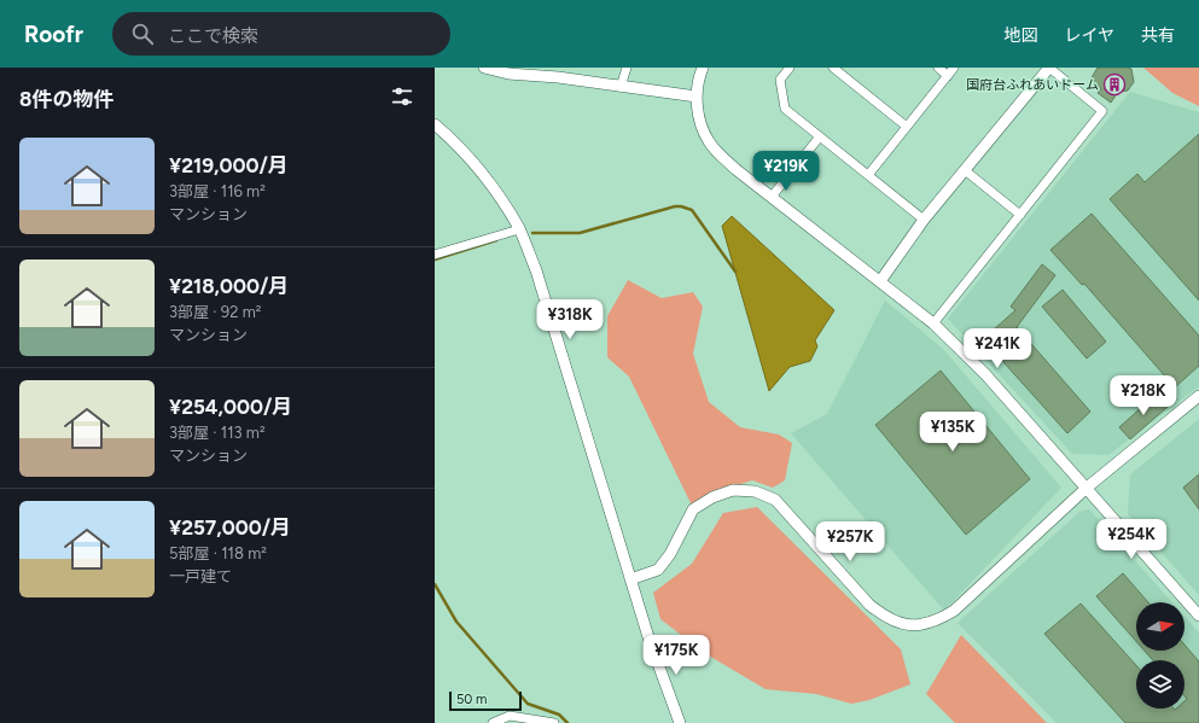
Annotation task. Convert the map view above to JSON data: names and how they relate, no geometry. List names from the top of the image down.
{
  "places": {
    "building": ["国府台ふれあいドーム"]
  },
  "scale_bar": "50 m",
  "north": "right",
  "page": {
    "header": "Roofr",
    "search": "ここで検索",
    "nav": ["地図", "レイヤ", "共有"],
    "heading": "8件の物件",
    "list": [
      {
        "name": "¥219,000/月",
        "note": "3部屋 · 116 m² · マンション"
      },
      {
        "name": "¥218,000/月",
        "note": "3部屋 · 92 m² · マンション"
      },
      {
        "name": "¥254,000/月",
        "note": "3部屋 · 113 m² · マンション"
      },
      {
        "name": "¥257,000/月",
        "note": "5部屋 · 118 m² · 一戸建て"
      }
    ],
    "price": [
      "¥219K",
      "¥318K",
      "¥241K",
      "¥218K",
      "¥135K",
      "¥254K",
      "¥257K",
      "¥175K"
    ],
    "scale": "50 m"
  }
}
